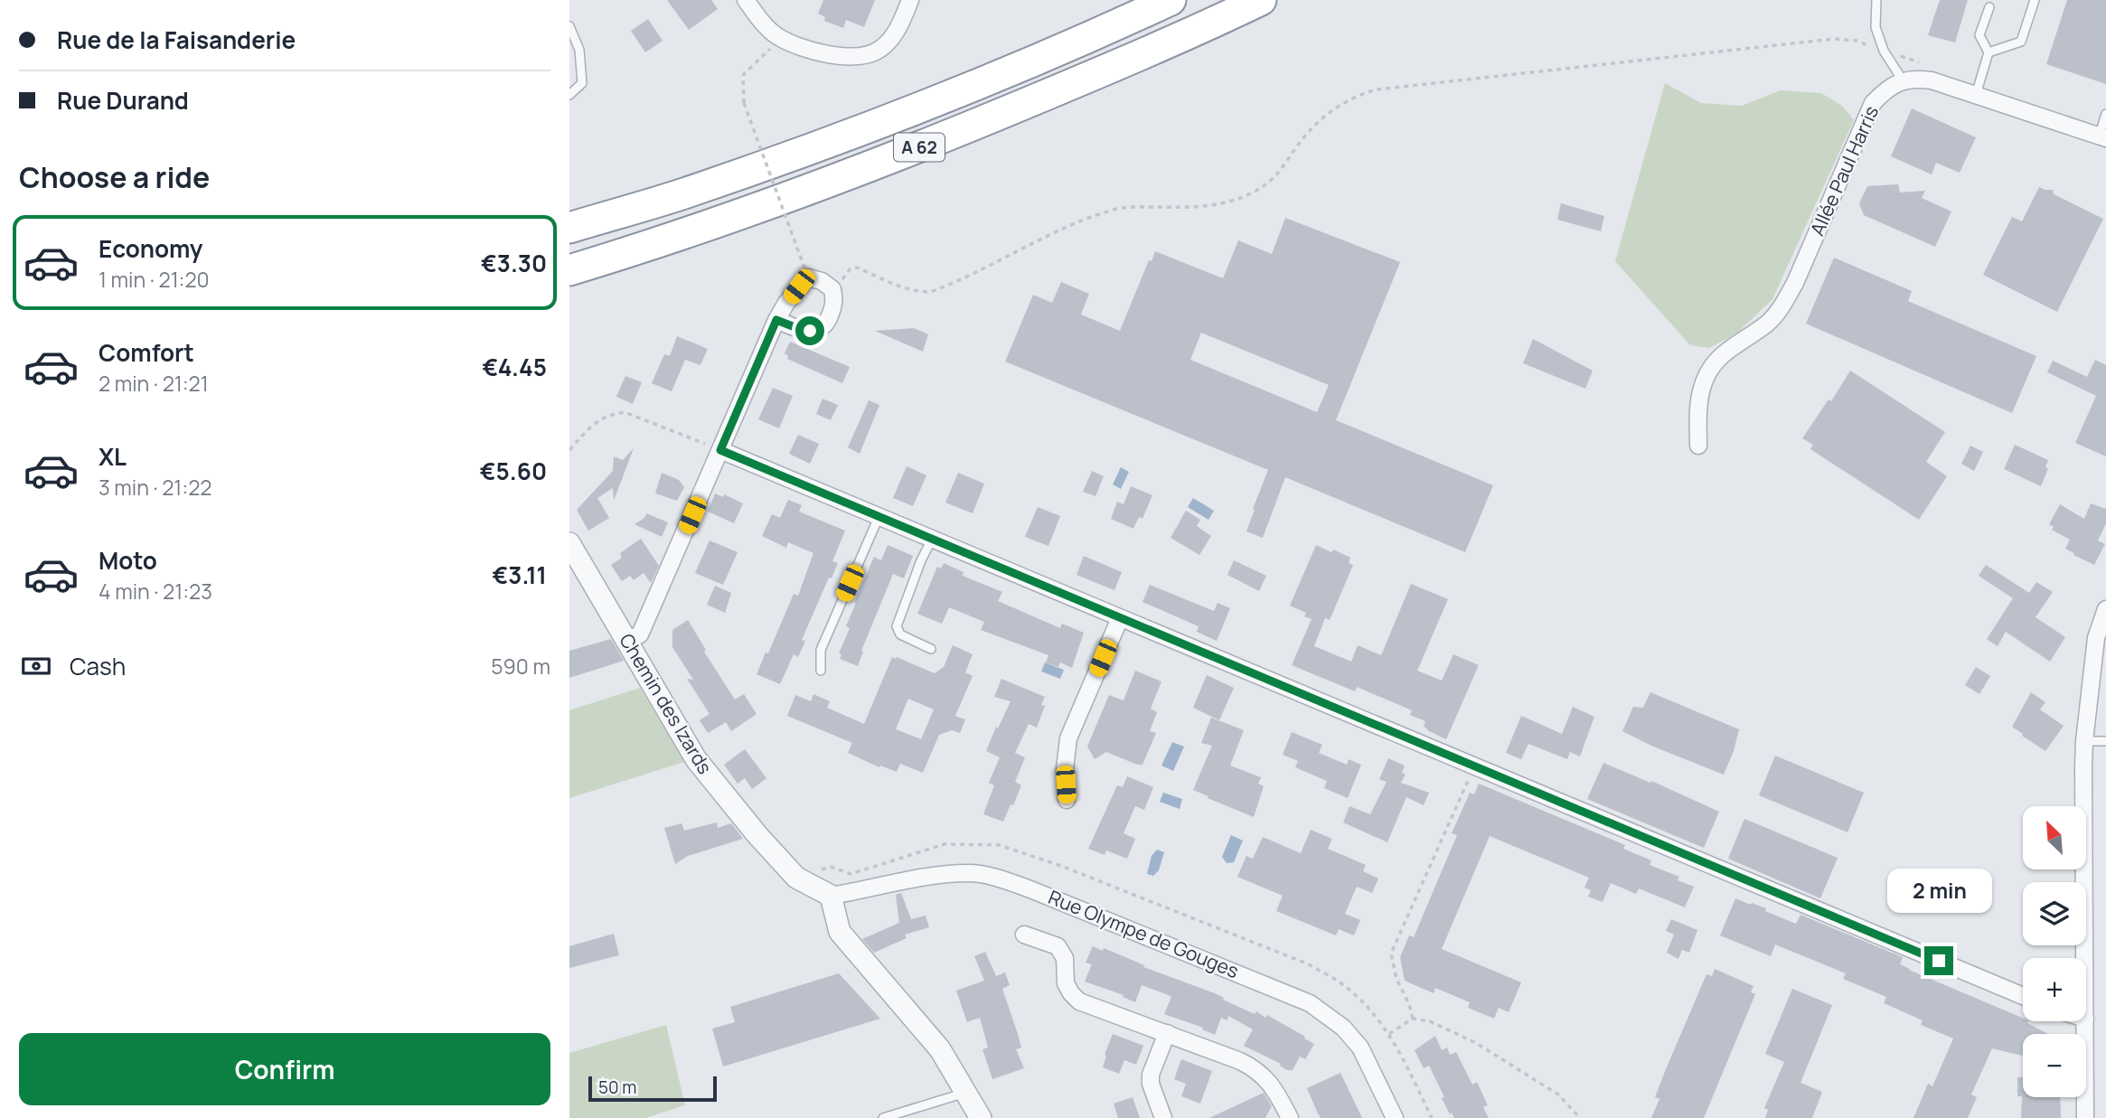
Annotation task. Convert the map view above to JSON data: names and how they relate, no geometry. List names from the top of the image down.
{
  "streets": {
    "highway": ["A 62"],
    "street": ["Allée Paul Harris", "Chemin des Izards", "Rue Olympe de Gouges"]
  },
  "crossings": [
    ["Chemin des Izards", "Rue Olympe de Gouges"]
  ],
  "scale_bar": "50 m",
  "north": "top left",
  "page": {
    "banner": ["Rue de la Faisanderie", "Rue Durand"],
    "heading": "Choose a ride",
    "list": [
      {
        "name": "Economy",
        "note": "1 min · 21:20",
        "value": "€3.30"
      },
      {
        "name": "Comfort",
        "note": "2 min · 21:21",
        "value": "€4.45"
      },
      {
        "name": "XL",
        "note": "3 min · 21:22",
        "value": "€5.60"
      },
      {
        "name": "Moto",
        "note": "4 min · 21:23",
        "value": "€3.11"
      }
    ],
    "pay": ["Cash", "590 m"],
    "map_buttons": ["+", "−"],
    "bubble": "2 min",
    "buttons": "Confirm",
    "scale": "50 m"
  }
}
